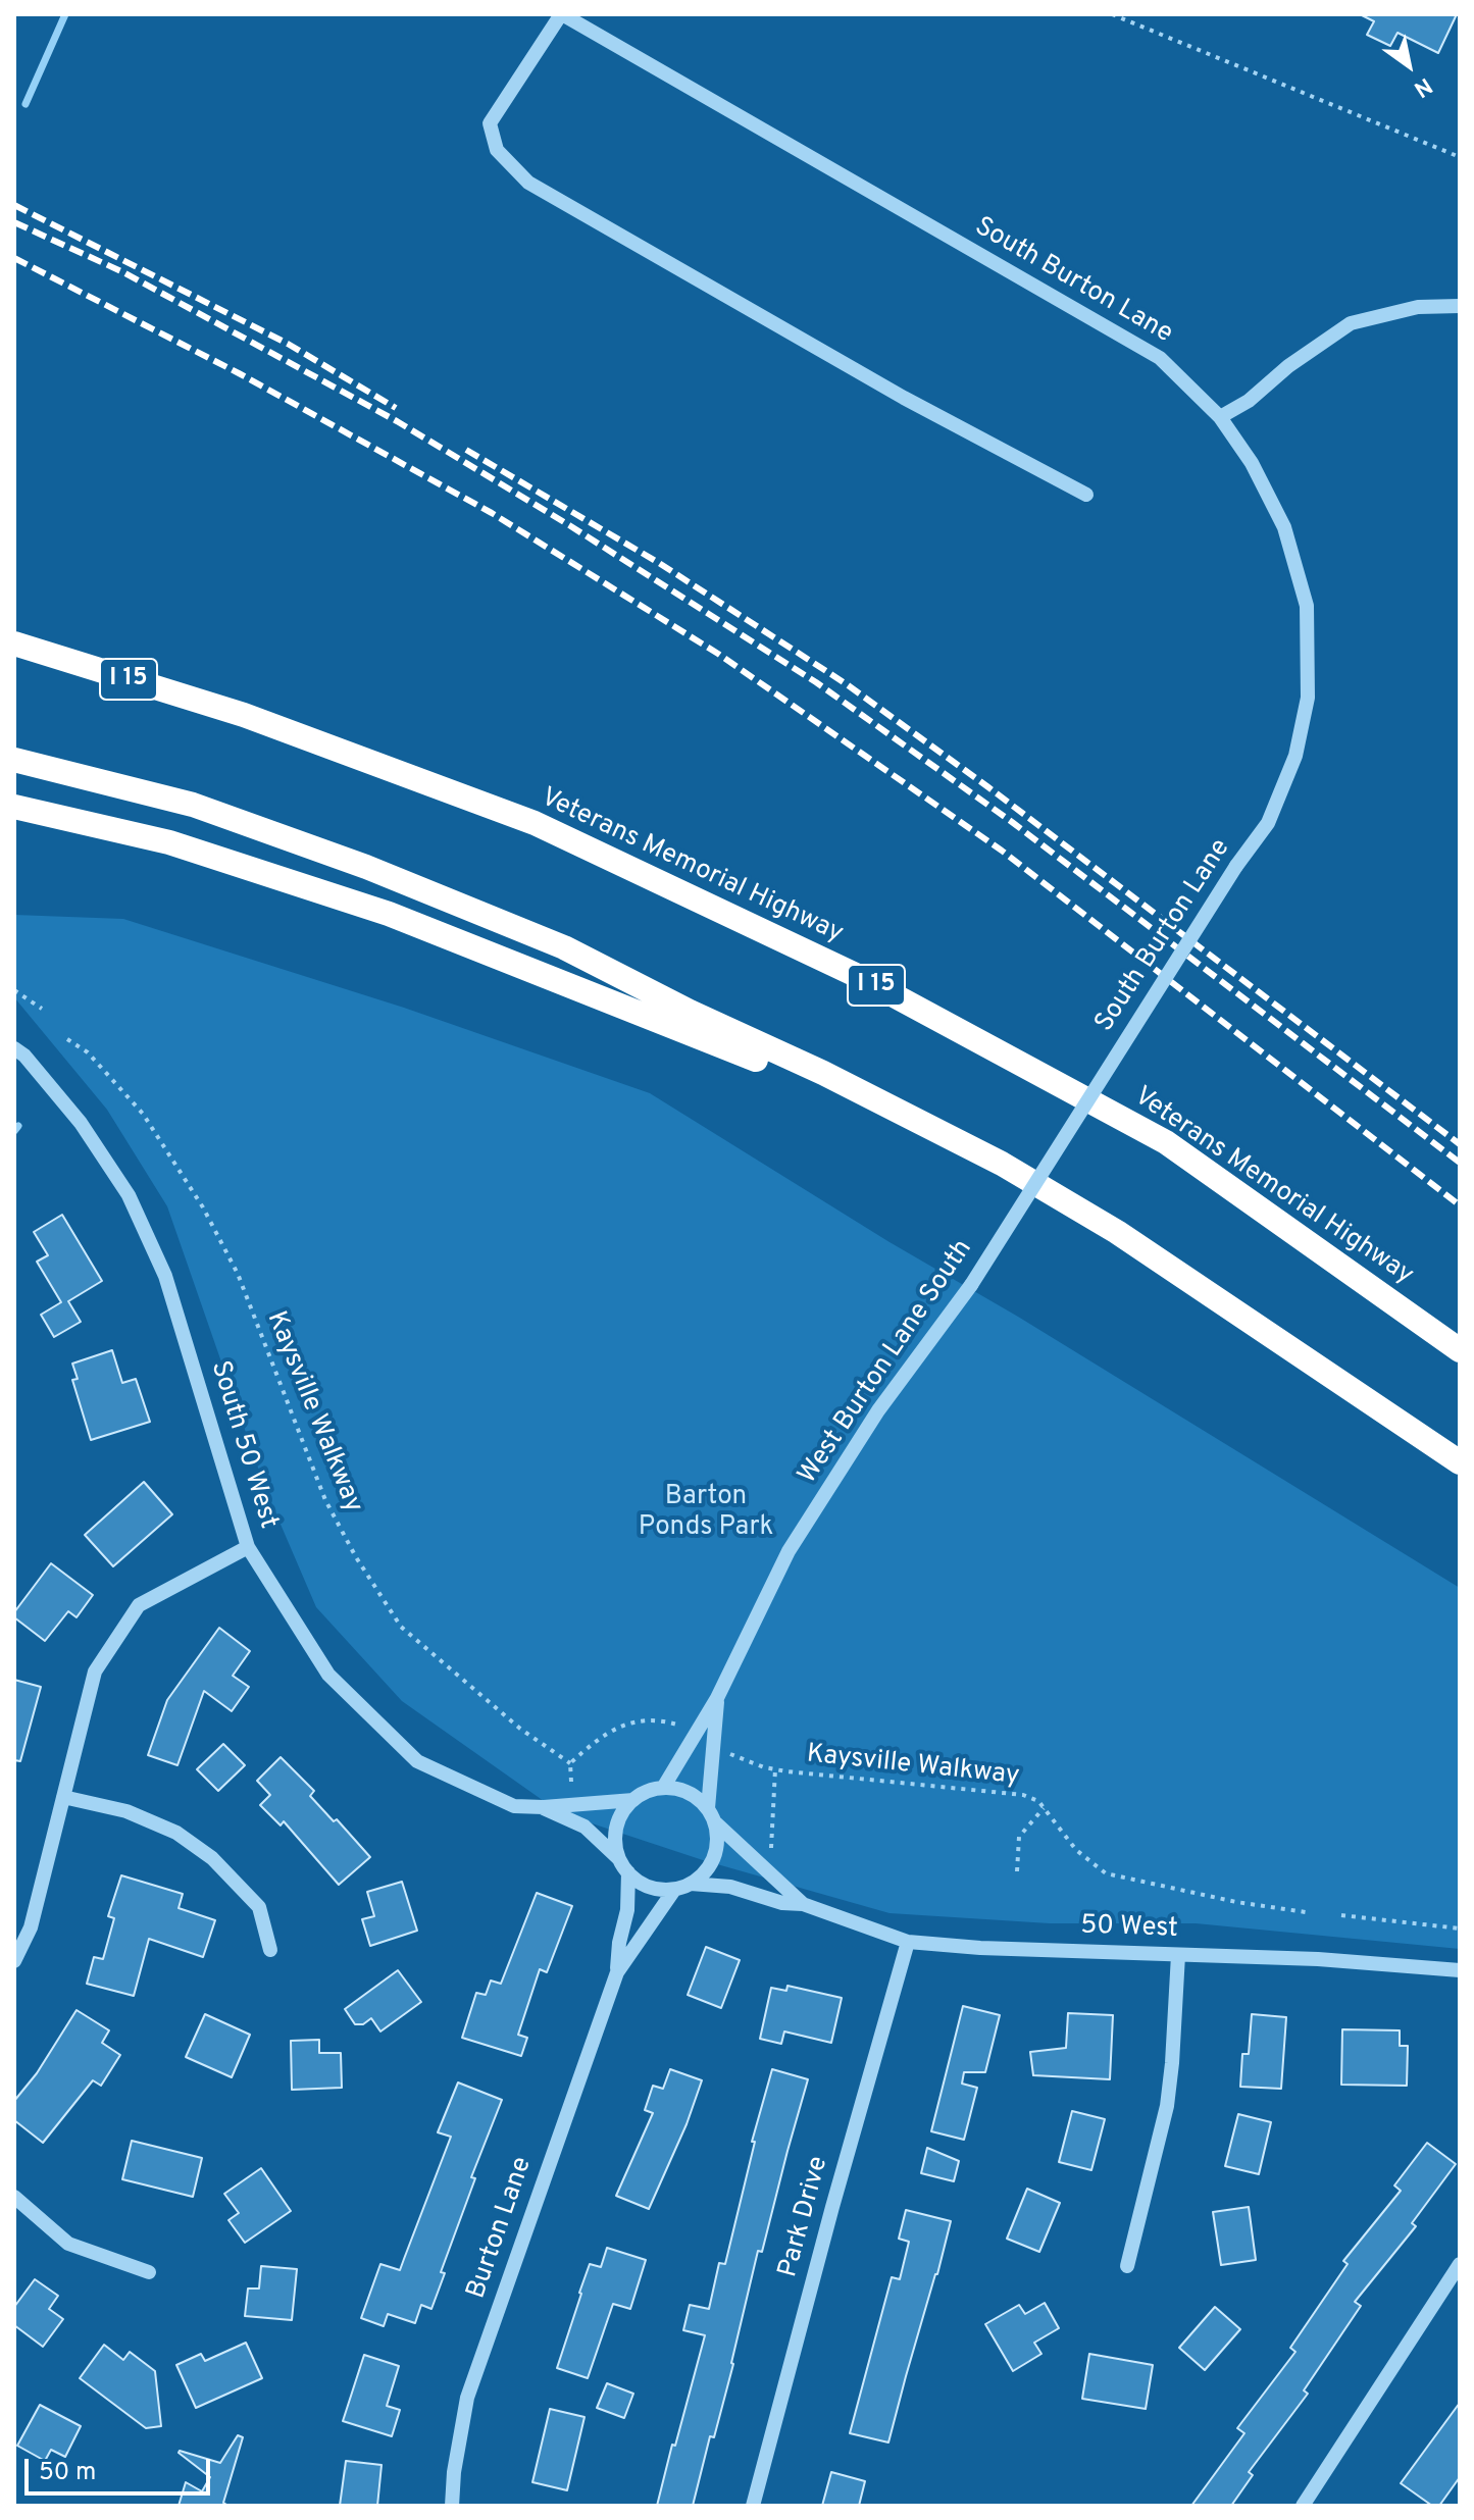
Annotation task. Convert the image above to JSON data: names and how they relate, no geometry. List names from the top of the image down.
{
  "streets": {
    "highway": ["I 15", "Veterans Memorial Highway"],
    "street": [
      "South Burton Lane",
      "West Burton Lane South",
      "South 50 West",
      "50 West",
      "Park Drive",
      "Burton Lane"
    ],
    "path": ["Kaysville Walkway"]
  },
  "crossings": [
    ["South Burton Lane", "West Burton Lane South"],
    ["West Burton Lane South", "South 50 West"],
    ["West Burton Lane South", "50 West"],
    ["West Burton Lane South", "Burton Lane"],
    ["South 50 West", "50 West"],
    ["South 50 West", "Burton Lane"],
    ["50 West", "Park Drive"],
    ["50 West", "Burton Lane"]
  ],
  "parks": ["Barton Ponds Park"],
  "scale_bar": "50 m",
  "north": "bottom right"
}
